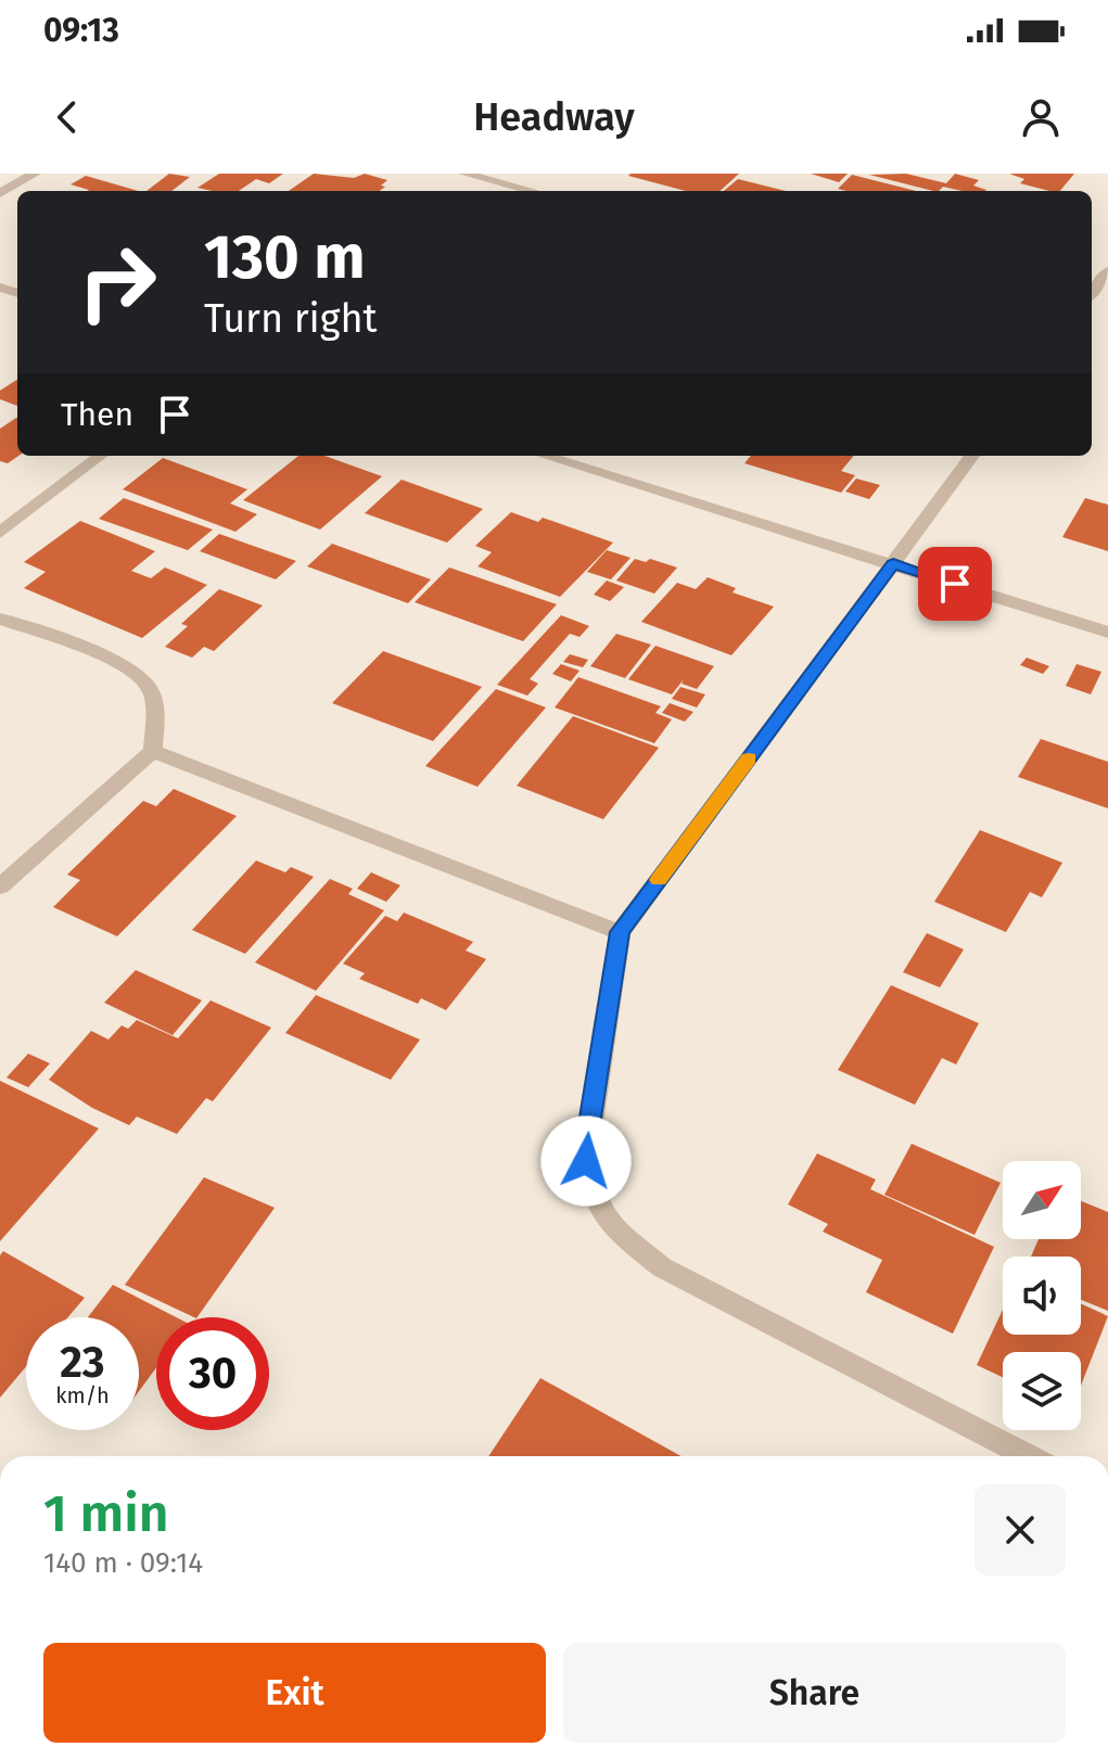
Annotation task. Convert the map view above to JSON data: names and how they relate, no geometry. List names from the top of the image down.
{
  "north": "top right",
  "page": {
    "status": "09:13",
    "header": "Headway",
    "turn": ["130 m", "Turn right"],
    "then": "Then",
    "speed": "23 km/h",
    "limit": "30",
    "heading": ["1 min", "140 m · 09:14"],
    "buttons": ["Exit", "Share"]
  }
}
